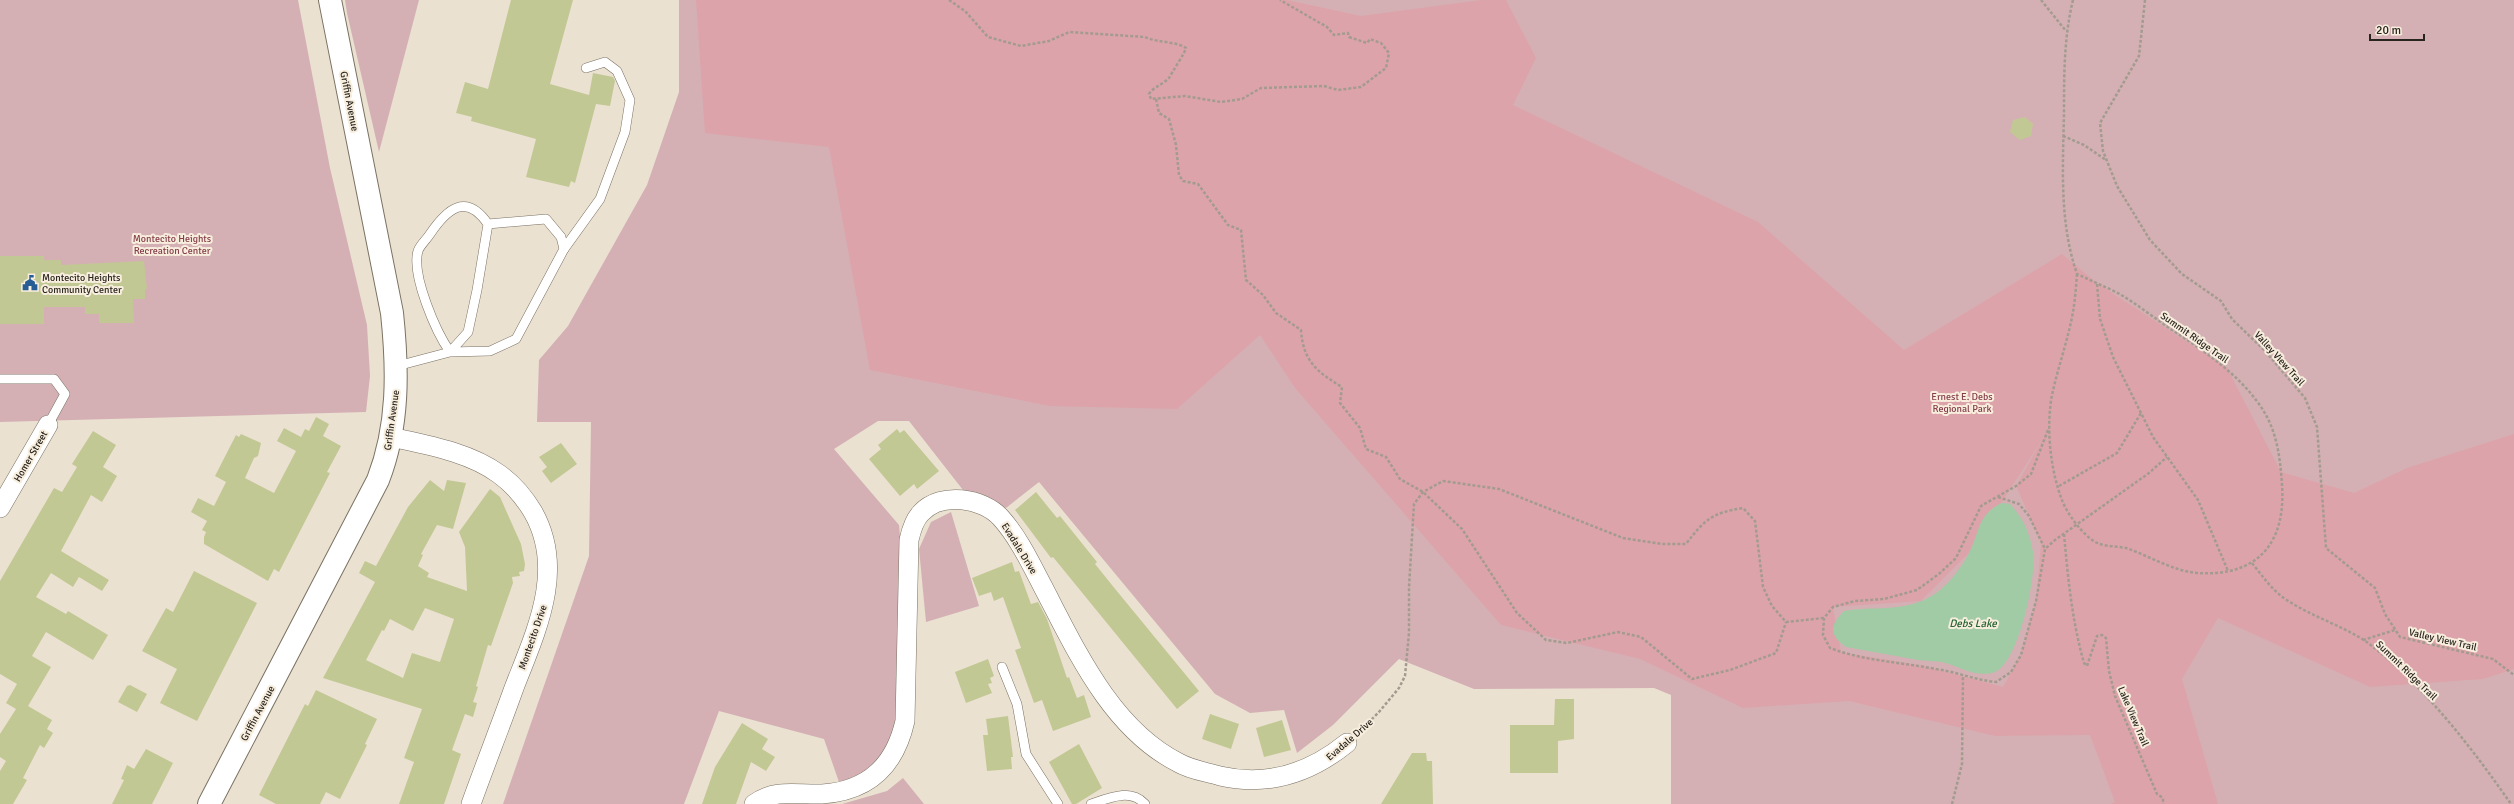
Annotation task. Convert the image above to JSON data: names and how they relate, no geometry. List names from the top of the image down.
{
  "streets": {
    "street": [
      "Griffin Avenue",
      "Homer Street",
      "Evadale Drive",
      "Montecito Drive"
    ],
    "path": ["Summit Ridge Trail", "Valley View Trail", "Lake View Trail"]
  },
  "crossings": [
    ["Griffin Avenue", "Montecito Drive"]
  ],
  "water": ["Debs Lake"],
  "parks": ["Montecito Heights Recreation Center", "Ernest E. Debs Regional Park"],
  "places": {
    "public building": ["Montecito Heights Community Center"]
  },
  "scale_bar": "20 m"
}
